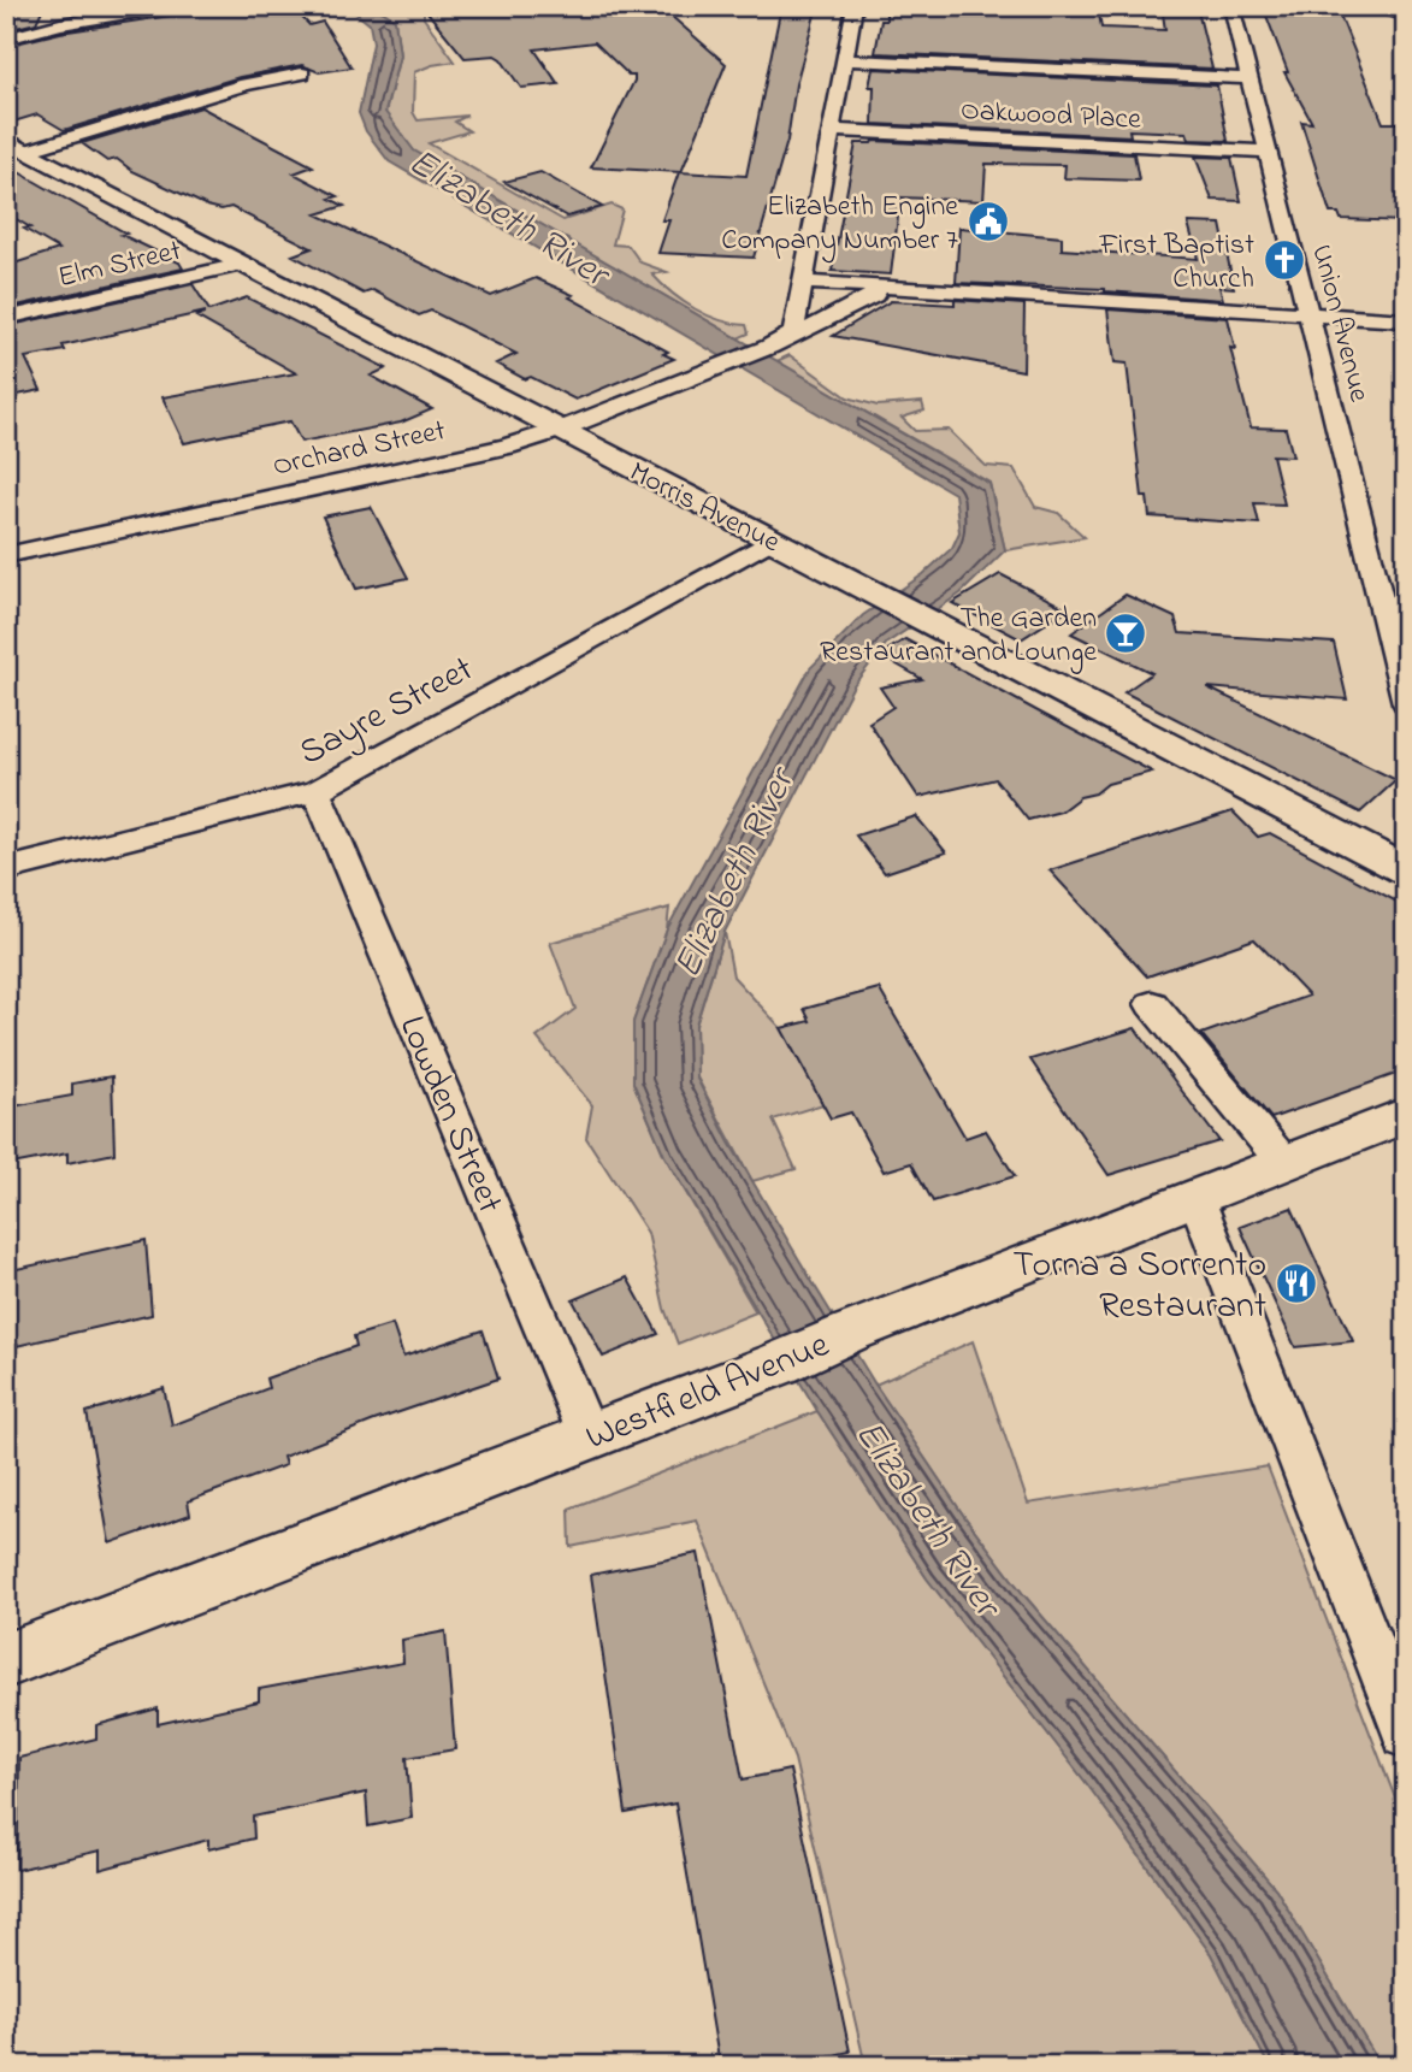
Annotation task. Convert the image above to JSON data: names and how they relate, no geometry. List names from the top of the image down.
{
  "streets": {
    "main road": ["Morris Avenue", "Westfield Avenue"],
    "street": [
      "Oakwood Place",
      "Elm Street",
      "Union Avenue",
      "Orchard Street",
      "Sayre Street",
      "Lowden Street"
    ]
  },
  "crossings": [
    ["Oakwood Place", "Union Avenue"],
    ["Elm Street", "Morris Avenue"],
    ["Orchard Street", "Morris Avenue"],
    ["Morris Avenue", "Sayre Street"],
    ["Sayre Street", "Lowden Street"],
    ["Lowden Street", "Westfield Avenue"]
  ],
  "water": ["Elizabeth River"],
  "places": {
    "public building": ["Elizabeth Engine Company Number 7"],
    "church": ["First Baptist Church"],
    "bar": ["The Garden Restaurant and Lounge"],
    "restaurant": ["Torna a Sorrento Restaurant"]
  }
}
